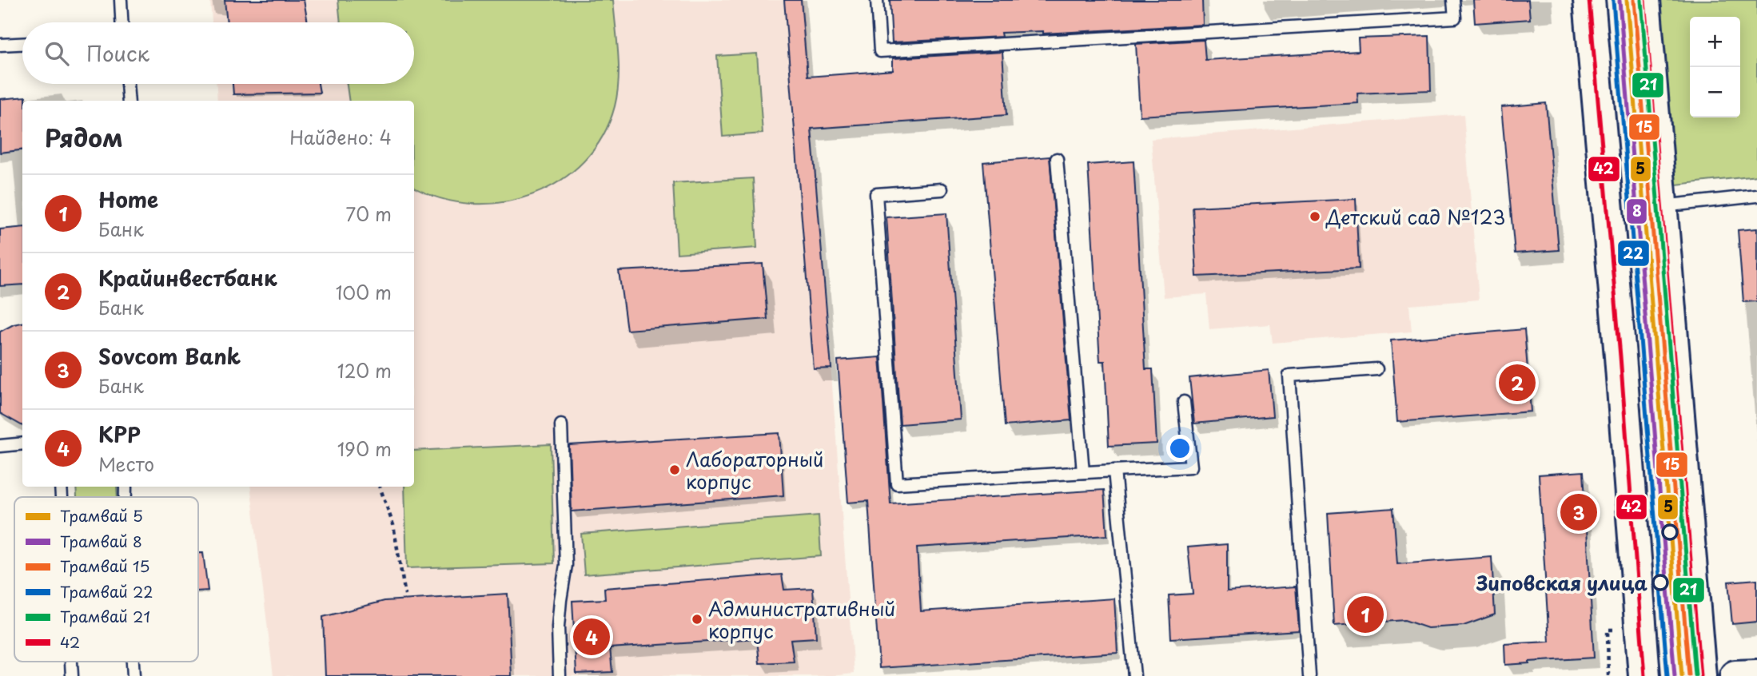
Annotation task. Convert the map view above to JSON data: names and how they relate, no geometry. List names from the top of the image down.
{
  "places": [
    "Детский сад №123",
    "Лабораторный корпус",
    "Зиповская улица",
    "Административный корпус"
  ],
  "lines": [
    "tram line 5",
    "tram line 15",
    "tram line 21",
    "transit line 42",
    "tram line 8",
    "tram line 22"
  ],
  "legend": [
    "Трамвай 5",
    "Трамвай 8",
    "Трамвай 15",
    "Трамвай 22",
    "Трамвай 21",
    "42"
  ],
  "page": {
    "map_buttons": ["+", "−"],
    "search": "Поиск",
    "heading": ["Рядом", "Найдено: 4"],
    "list": [
      {
        "mark": "1",
        "name": "Home",
        "note": "Банк",
        "value": "70 m"
      },
      {
        "mark": "2",
        "name": "Крайинвестбанк",
        "note": "Банк",
        "value": "100 m"
      },
      {
        "mark": "3",
        "name": "Sovcom Bank",
        "note": "Банк",
        "value": "120 m"
      },
      {
        "mark": "4",
        "name": "KPP",
        "note": "Место",
        "value": "190 m"
      }
    ],
    "pins": [
      "2",
      "3",
      "1",
      "4"
    ]
  }
}
